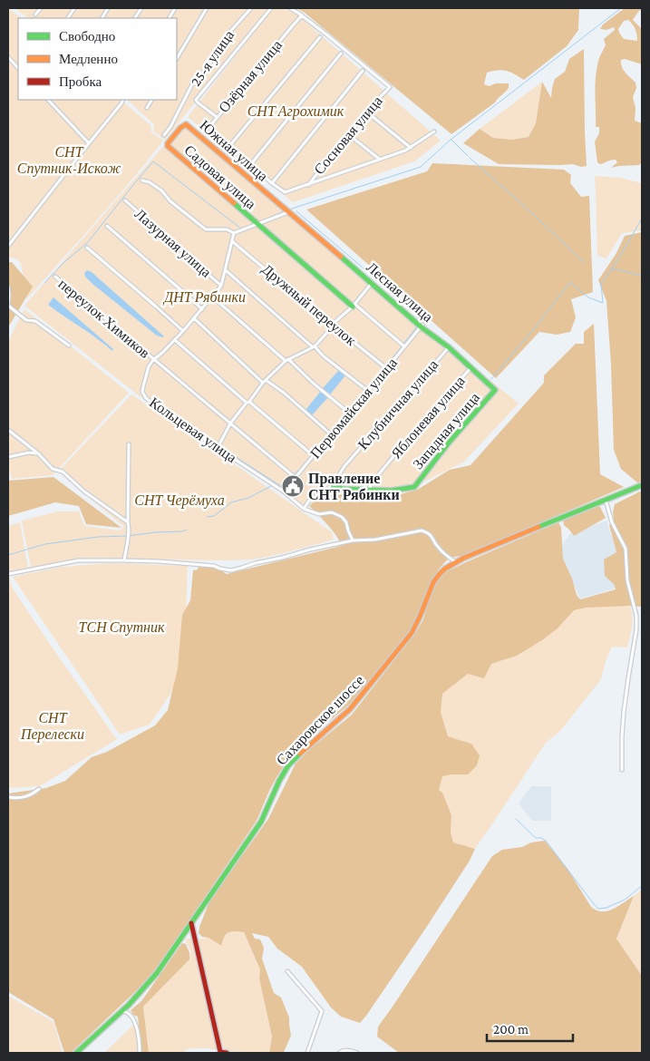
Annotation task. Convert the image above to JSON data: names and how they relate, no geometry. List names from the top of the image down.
{
  "streets": {
    "street": [
      "25-я улица",
      "Озёрная улица",
      "Сосновая улица",
      "Южная улица",
      "Садовая улица",
      "Лазурная улица",
      "Лесная улица",
      "Дружный переулок",
      "переулок Химиков",
      "Клубничная улица",
      "Первомайская улица",
      "Яблоневая улица",
      "Кольцевая улица",
      "Западная улица",
      "Сахаровское шоссе"
    ]
  },
  "crossings": [
    ["Озёрная улица", "Сосновая улица"],
    ["Южная улица", "Садовая улица"],
    ["Южная улица", "Лесная улица"],
    ["Лазурная улица", "Кольцевая улица"],
    ["Лесная улица", "Клубничная улица"],
    ["Лесная улица", "Первомайская улица"],
    ["Лесная улица", "Яблоневая улица"],
    ["Лесная улица", "Западная улица"],
    ["Дружный переулок", "Первомайская улица"],
    ["Дружный переулок", "Кольцевая улица"],
    ["переулок Химиков", "Первомайская улица"],
    ["переулок Химиков", "Кольцевая улица"],
    ["Клубничная улица", "Западная улица"],
    ["Первомайская улица", "Кольцевая улица"],
    ["Яблоневая улица", "Западная улица"]
  ],
  "parks": [
    "СНТ Агрохимик",
    "СНТ Спутник-Искож",
    "ДНТ Рябинки",
    "СНТ Черёмуха",
    "ТСН Спутник",
    "СНТ Перелески"
  ],
  "places": {
    "public building": ["Правление СНТ Рябинки"]
  },
  "legend": ["Свободно", "Медленно", "Пробка"],
  "scale_bar": "200 m"
}
